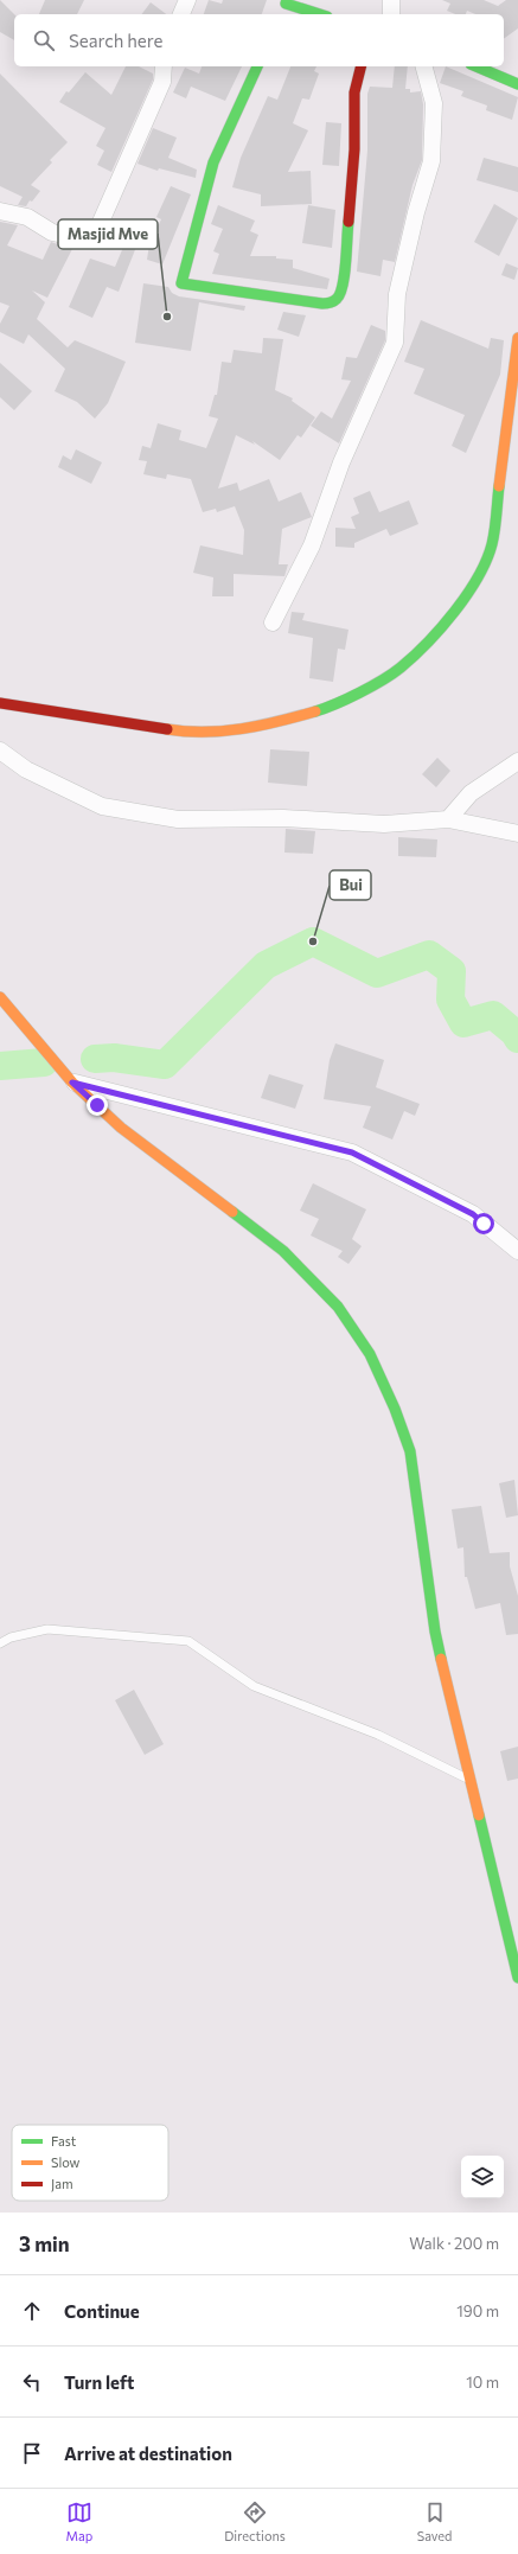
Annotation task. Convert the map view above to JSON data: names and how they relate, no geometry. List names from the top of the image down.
{
  "places": ["Masjid Mve", "Bui"],
  "legend": ["Fast", "Slow", "Jam"],
  "page": {
    "search": "Search here",
    "heading": ["3 min", "Walk · 200 m"],
    "list": [
      ["Continue", "190 m"],
      ["Turn left", "10 m"],
      "Arrive at destination"
    ],
    "nav": ["Map", "Directions", "Saved"]
  }
}
